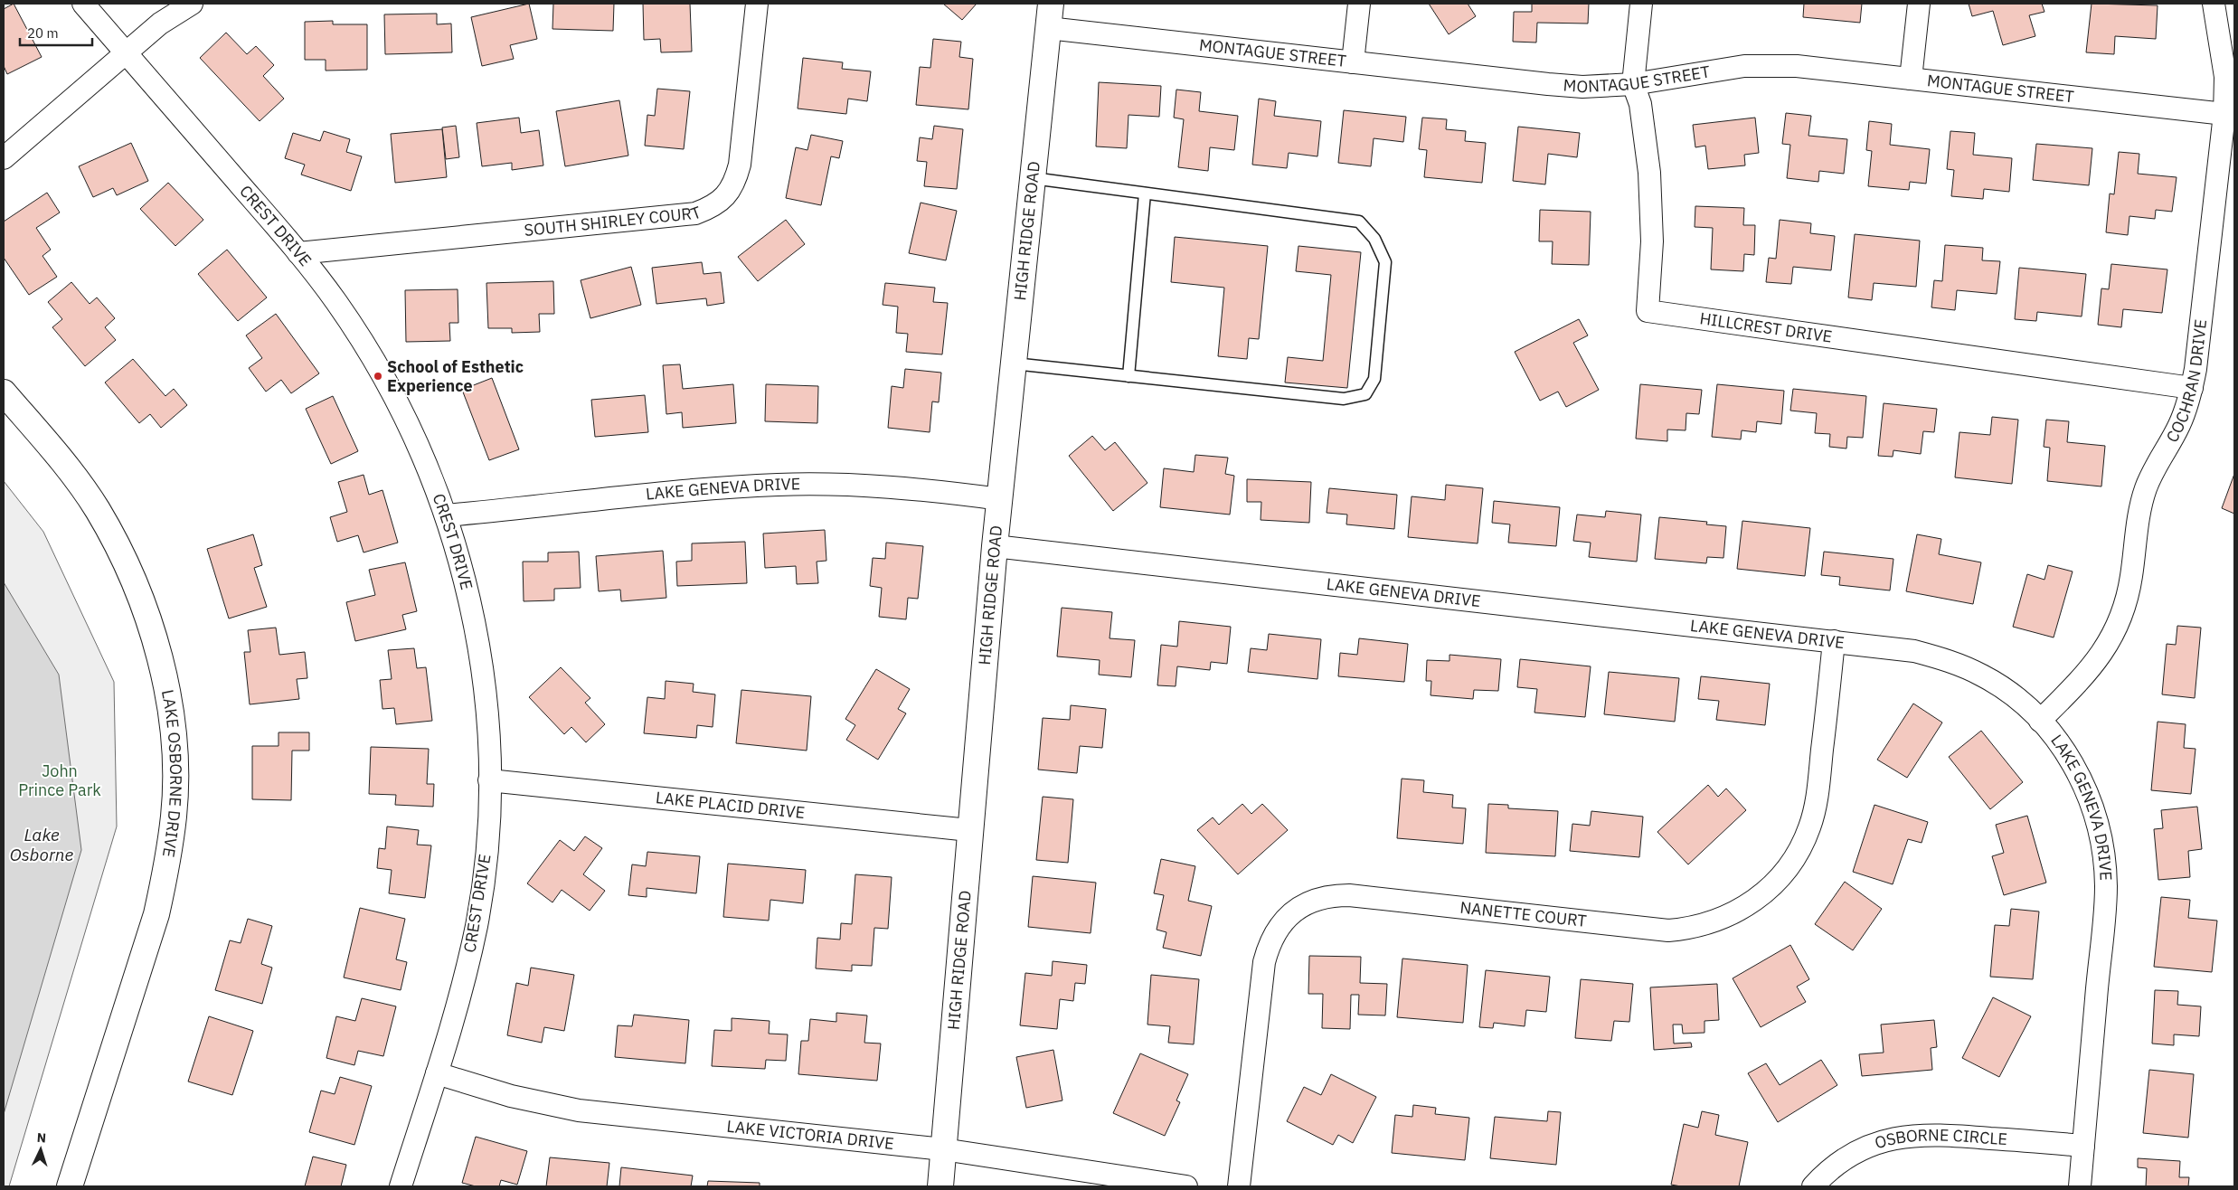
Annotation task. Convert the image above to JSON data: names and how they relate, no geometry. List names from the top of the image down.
{
  "streets": {
    "street": [
      "MONTAGUE STREET",
      "SOUTH SHIRLEY COURT",
      "CREST DRIVE",
      "HIGH RIDGE ROAD",
      "HILLCREST DRIVE",
      "COCHRAN DRIVE",
      "LAKE GENEVA DRIVE",
      "LAKE OSBORNE DRIVE",
      "LAKE PLACID DRIVE",
      "NANETTE COURT",
      "LAKE VICTORIA DRIVE",
      "OSBORNE CIRCLE"
    ]
  },
  "crossings": [
    ["MONTAGUE STREET", "HIGH RIDGE ROAD"],
    ["MONTAGUE STREET", "HILLCREST DRIVE"],
    ["MONTAGUE STREET", "COCHRAN DRIVE"],
    ["SOUTH SHIRLEY COURT", "CREST DRIVE"],
    ["CREST DRIVE", "LAKE GENEVA DRIVE"],
    ["CREST DRIVE", "LAKE PLACID DRIVE"],
    ["CREST DRIVE", "LAKE VICTORIA DRIVE"],
    ["HIGH RIDGE ROAD", "LAKE GENEVA DRIVE"],
    ["HIGH RIDGE ROAD", "LAKE PLACID DRIVE"],
    ["HIGH RIDGE ROAD", "LAKE VICTORIA DRIVE"],
    ["HILLCREST DRIVE", "COCHRAN DRIVE"],
    ["COCHRAN DRIVE", "LAKE GENEVA DRIVE"],
    ["LAKE GENEVA DRIVE", "NANETTE COURT"],
    ["LAKE GENEVA DRIVE", "OSBORNE CIRCLE"]
  ],
  "water": ["Lake Osborne"],
  "parks": ["John Prince Park"],
  "places": ["School of Esthetic Experience"],
  "scale_bar": "20 m",
  "north": "top"
}
